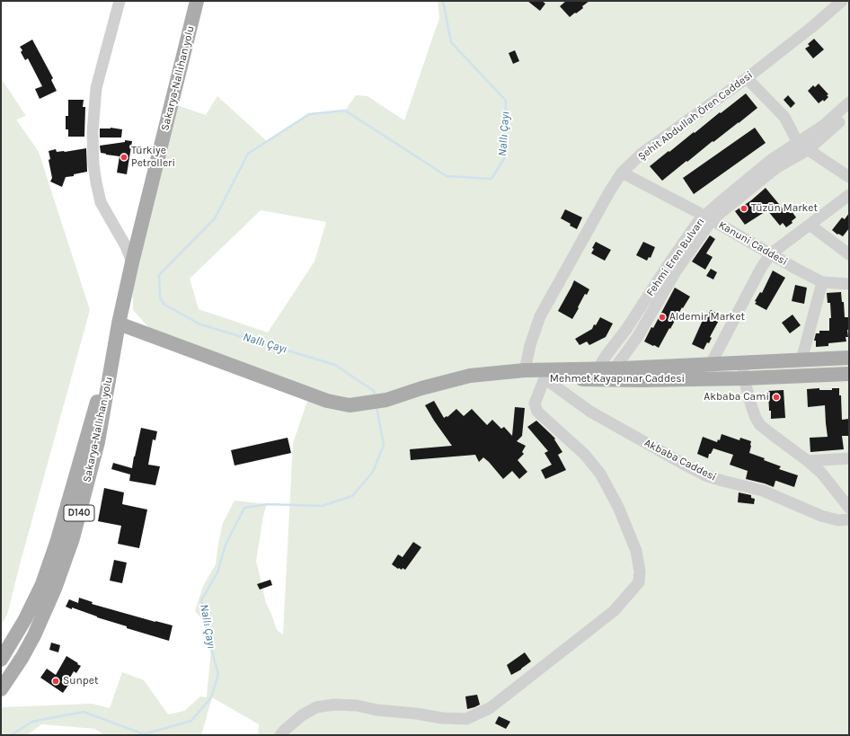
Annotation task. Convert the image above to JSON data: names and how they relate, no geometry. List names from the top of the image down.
{
  "streets": {
    "main road": ["Sakarya-Nallıhan yolu", "Mehmet Kayapınar Caddesi", "D140"],
    "street": [
      "Şehit Abdullah Ören Caddesi",
      "Kanuni Caddesi",
      "Fehmi Eren Bulvarı",
      "Akbaba Caddesi"
    ]
  },
  "crossings": [
    ["Şehit Abdullah Ören Caddesi", "Kanuni Caddesi"],
    ["Kanuni Caddesi", "Fehmi Eren Bulvarı"],
    ["Fehmi Eren Bulvarı", "Mehmet Kayapınar Caddesi"],
    ["Mehmet Kayapınar Caddesi", "Akbaba Caddesi"]
  ],
  "water": ["Nallı Çayı"],
  "places": [
    "Türkiye Petrolleri",
    "Tüzün Market",
    "Aldemir Market",
    "Akbaba Cami",
    "Sunpet"
  ]
}
